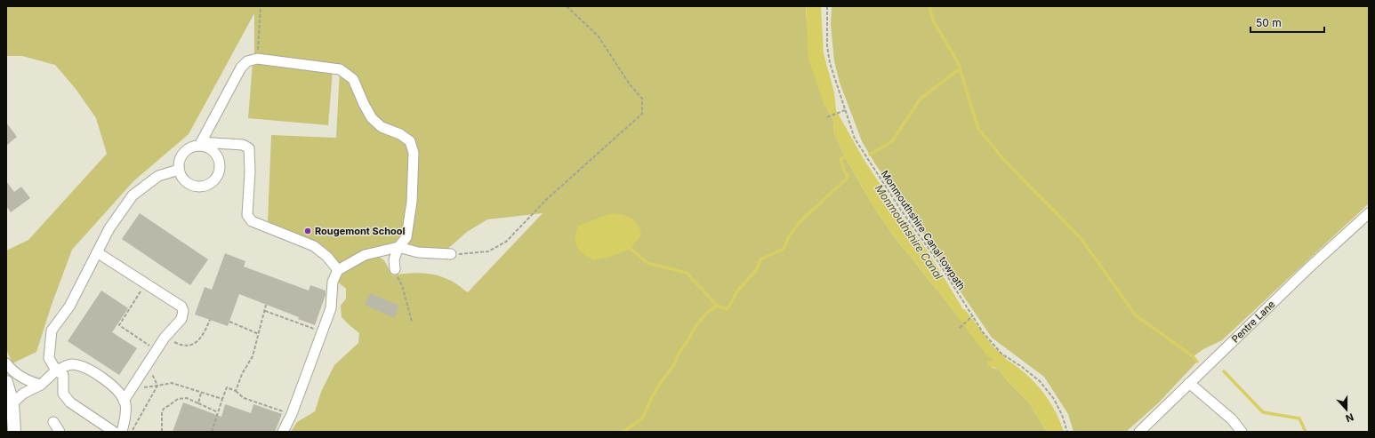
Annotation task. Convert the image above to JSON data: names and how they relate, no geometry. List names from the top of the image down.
{
  "streets": {
    "street": ["Pentre Lane"],
    "path": ["Monmouthshire Canal towpath"]
  },
  "water": ["Monmouthshire Canal"],
  "places": ["Rougemont School"],
  "scale_bar": "50 m",
  "north": "bottom"
}
